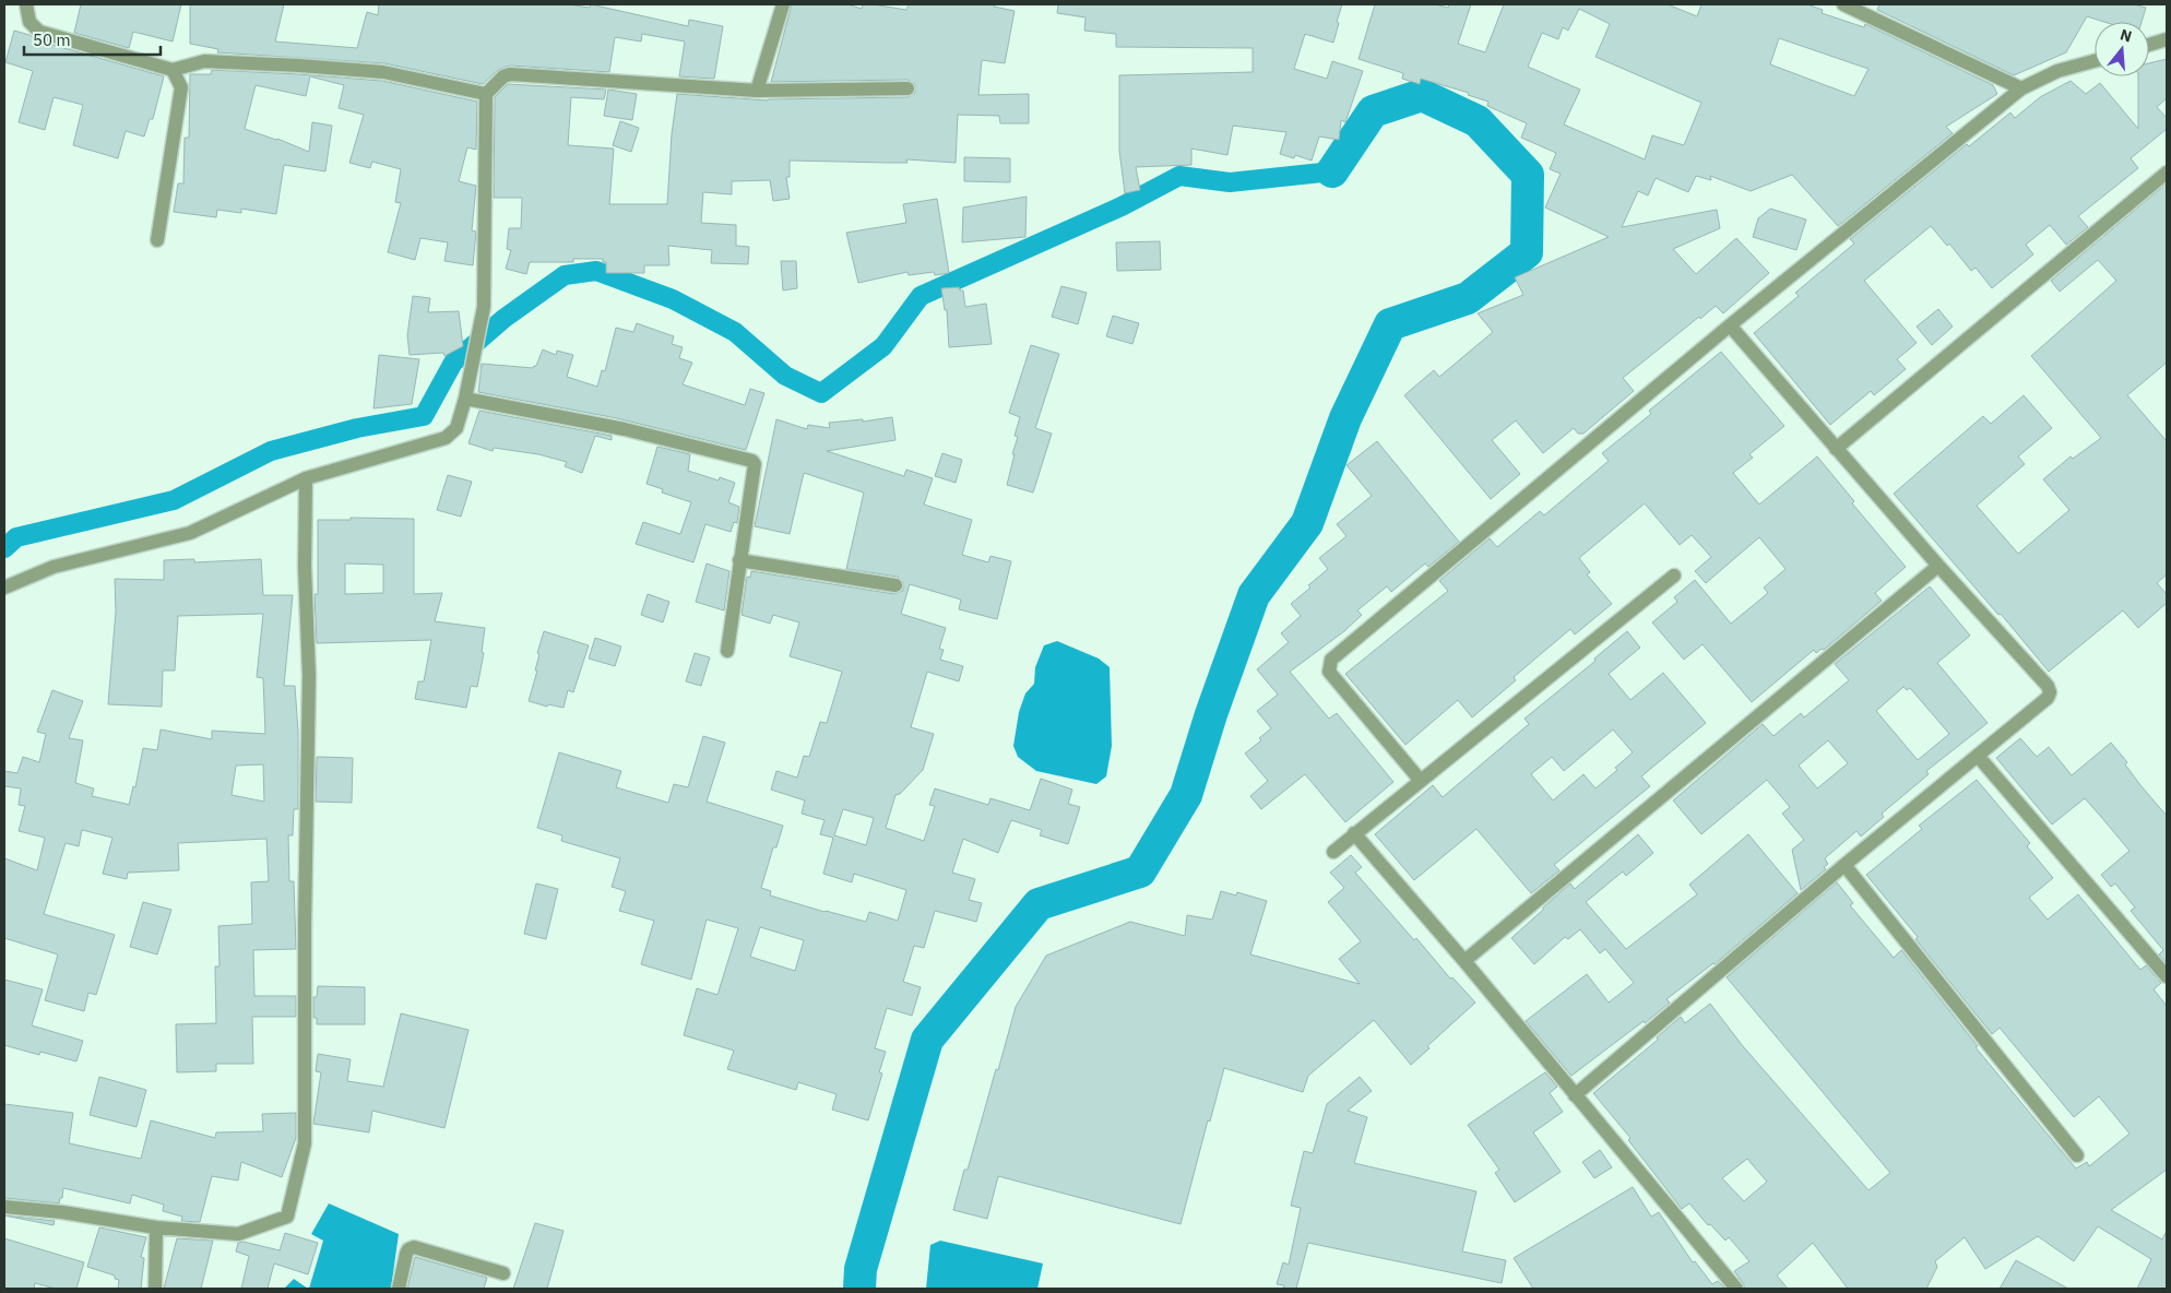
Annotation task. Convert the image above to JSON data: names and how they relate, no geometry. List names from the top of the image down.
{
  "scale_bar": "50 m",
  "north": "top"
}
